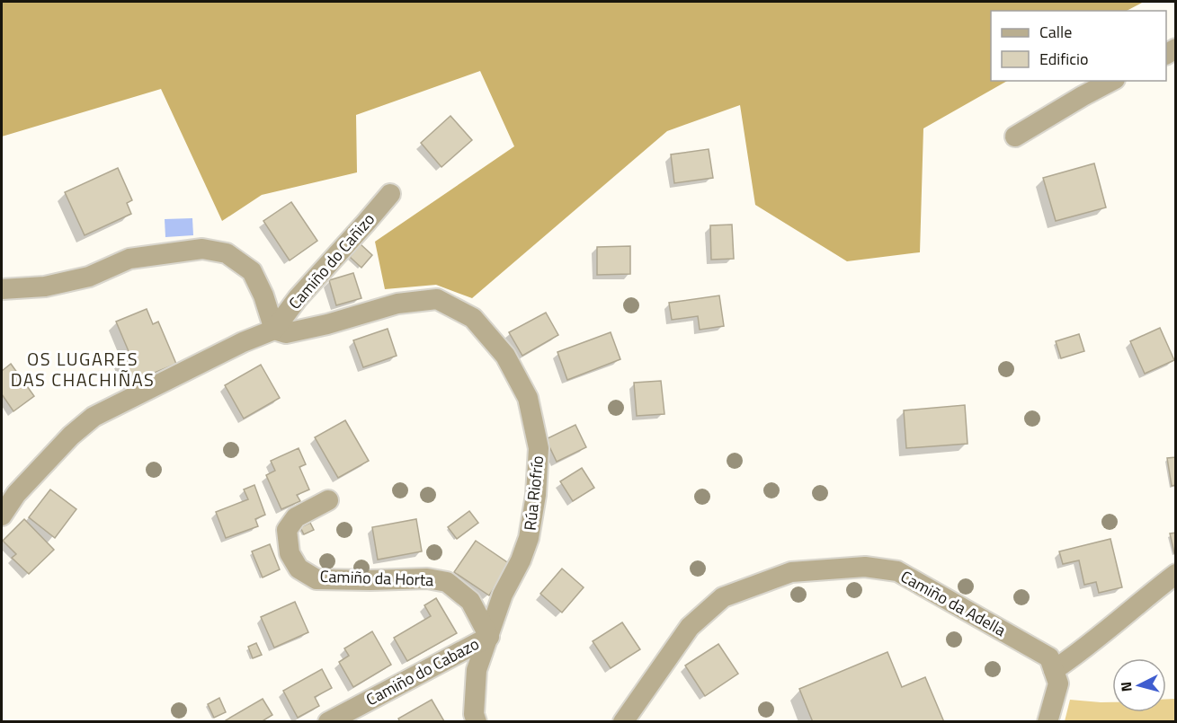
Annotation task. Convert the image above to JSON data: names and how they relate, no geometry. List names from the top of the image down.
{
  "streets": {
    "street": [
      "Camiño do Cañizo",
      "Rúa Riofrío",
      "Camiño da Horta",
      "Camiño da Adella",
      "Camiño do Cabazo"
    ]
  },
  "crossings": [
    ["Camiño do Cañizo", "Rúa Riofrío"],
    ["Rúa Riofrío", "Camiño da Horta"],
    ["Rúa Riofrío", "Camiño do Cabazo"],
    ["Camiño da Horta", "Camiño do Cabazo"]
  ],
  "districts": ["OS LUGARES DAS CHACHIÑAS"],
  "legend": ["Calle", "Edificio"],
  "north": "left"
}
